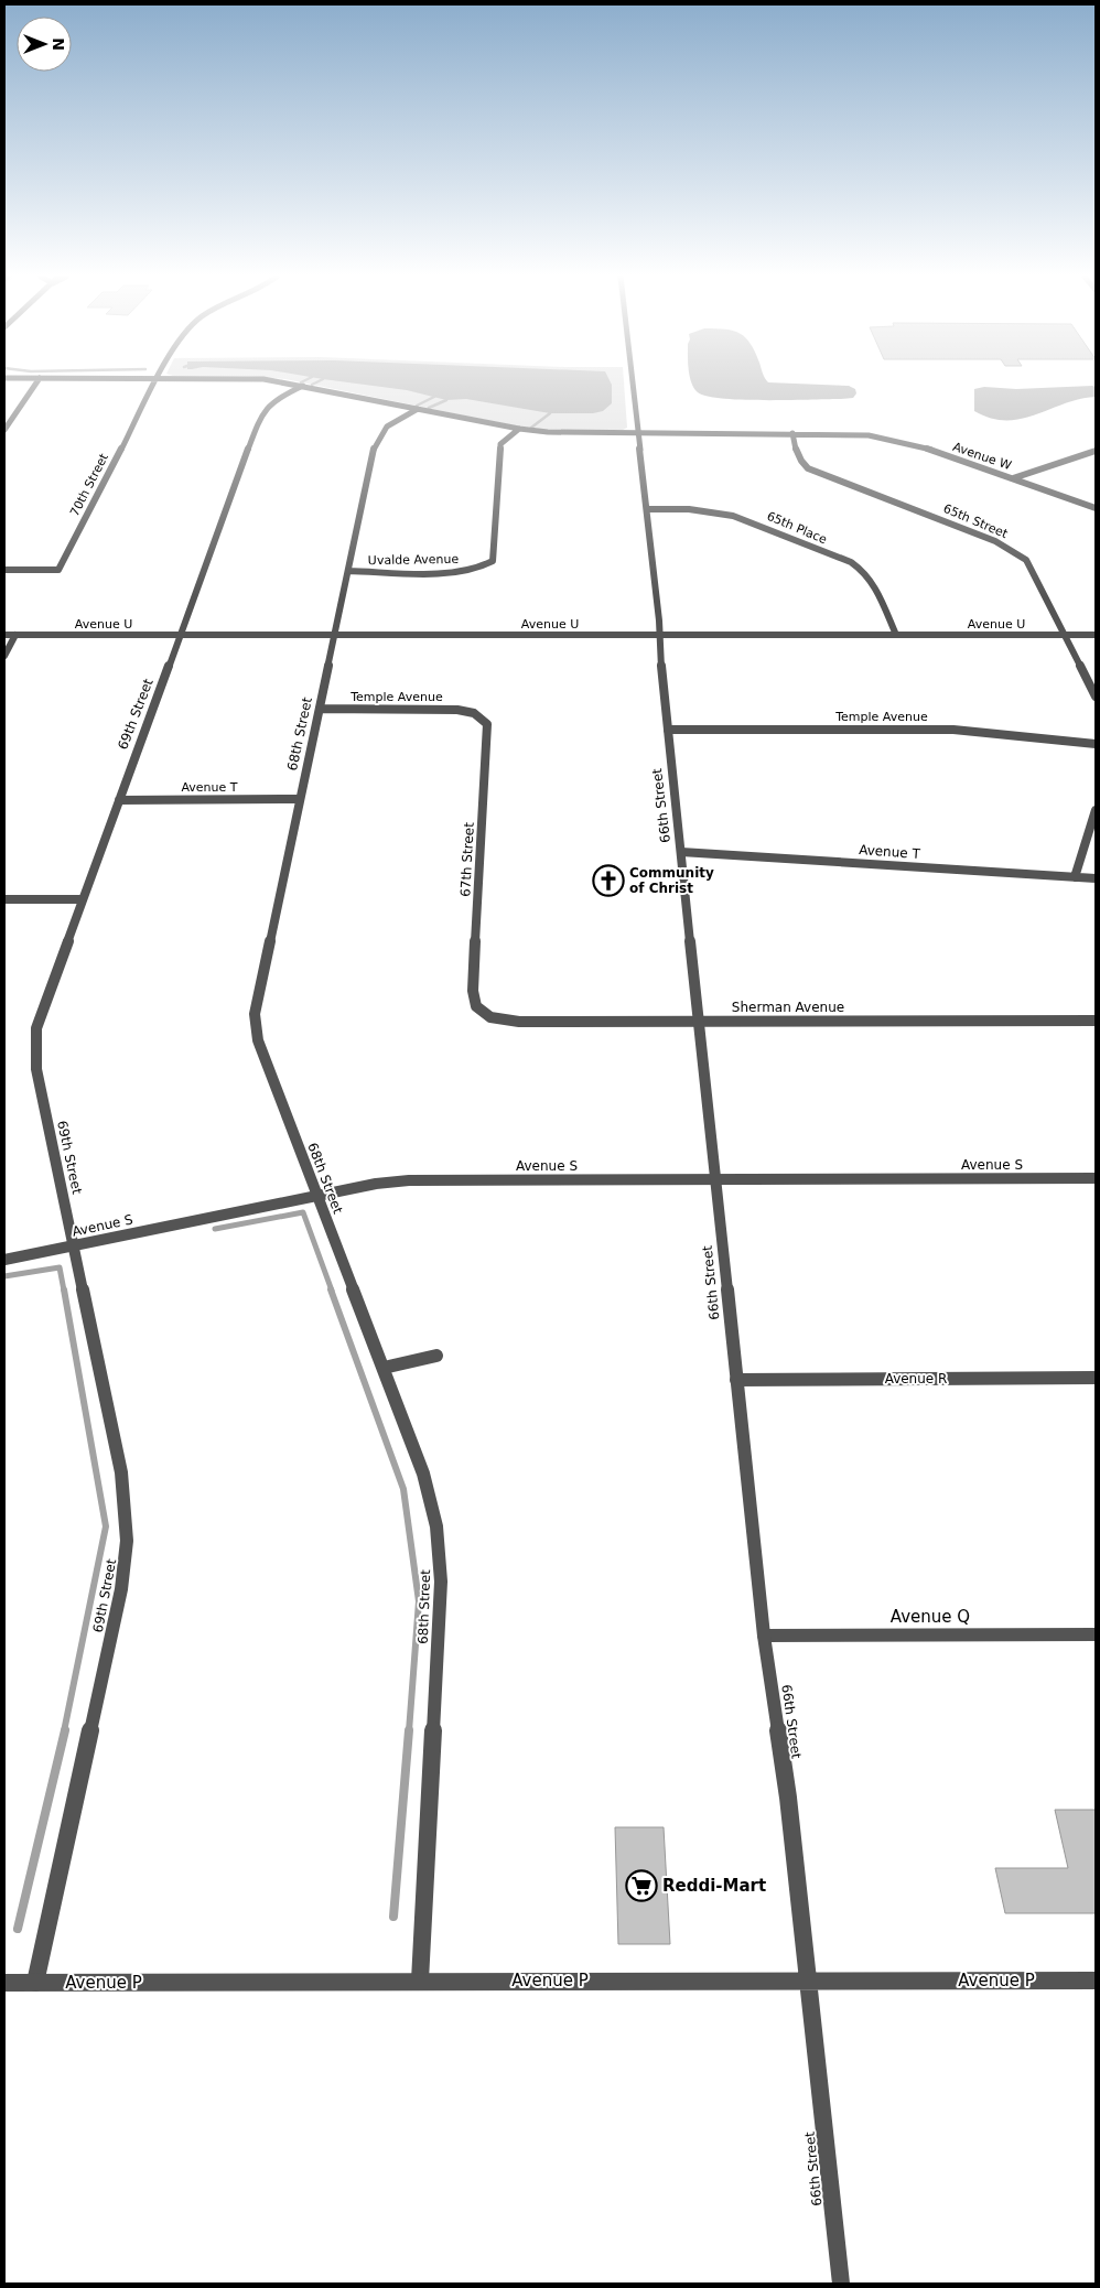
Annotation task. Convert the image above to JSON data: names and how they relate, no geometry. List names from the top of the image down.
{
  "streets": {
    "street": [
      "Avenue W",
      "70th Street",
      "65th Street",
      "65th Place",
      "Uvalde Avenue",
      "Avenue U",
      "Temple Avenue",
      "69th Street",
      "68th Street",
      "Avenue T",
      "66th Street",
      "67th Street",
      "Sherman Avenue",
      "Avenue S",
      "Avenue R",
      "Avenue Q",
      "Avenue P"
    ]
  },
  "crossings": [
    ["Avenue W", "65th Street"],
    ["Avenue W", "Uvalde Avenue"],
    ["Avenue W", "69th Street"],
    ["Avenue W", "68th Street"],
    ["Avenue W", "66th Street"],
    ["65th Street", "Avenue U"],
    ["65th Place", "Avenue U"],
    ["65th Place", "66th Street"],
    ["Uvalde Avenue", "68th Street"],
    ["Avenue U", "69th Street"],
    ["Avenue U", "68th Street"],
    ["Avenue U", "66th Street"],
    ["Temple Avenue", "68th Street"],
    ["Temple Avenue", "66th Street"],
    ["Temple Avenue", "67th Street"],
    ["69th Street", "Avenue T"],
    ["69th Street", "Avenue S"],
    ["69th Street", "Avenue P"],
    ["68th Street", "Avenue T"],
    ["68th Street", "Avenue S"],
    ["68th Street", "Avenue P"],
    ["Avenue T", "66th Street"],
    ["66th Street", "Sherman Avenue"],
    ["66th Street", "Avenue S"],
    ["66th Street", "Avenue R"],
    ["66th Street", "Avenue Q"],
    ["66th Street", "Avenue P"],
    ["67th Street", "Sherman Avenue"]
  ],
  "places": {
    "church": ["Community of Christ"],
    "supermarket": ["Reddi-Mart"]
  },
  "north": "right"
}
